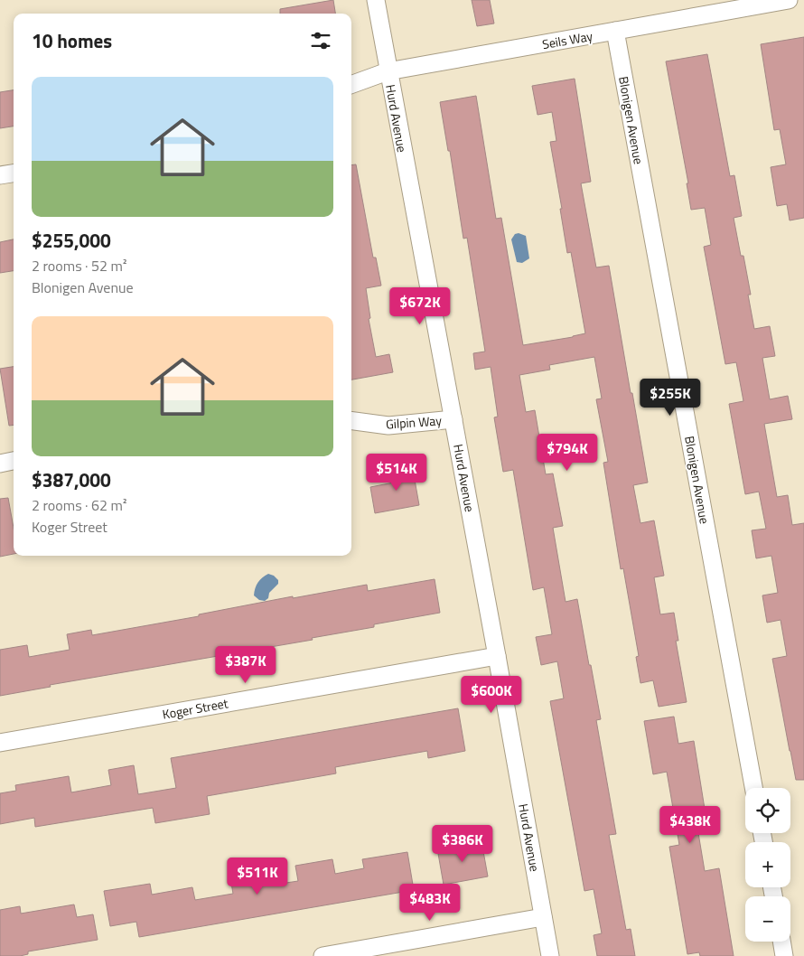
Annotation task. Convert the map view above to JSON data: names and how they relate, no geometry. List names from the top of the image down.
{
  "streets": {
    "street": [
      "Seils Way",
      "Hurd Avenue",
      "Blonigen Avenue",
      "Gilpin Way",
      "Koger Street"
    ]
  },
  "crossings": [
    ["Seils Way", "Hurd Avenue"],
    ["Seils Way", "Blonigen Avenue"],
    ["Hurd Avenue", "Gilpin Way"],
    ["Hurd Avenue", "Koger Street"]
  ],
  "page": {
    "heading": "10 homes",
    "list": [
      {
        "name": "$255,000",
        "note": "2 rooms · 52 m² · Blonigen Avenue"
      },
      {
        "name": "$387,000",
        "note": "2 rooms · 62 m² · Koger Street"
      }
    ],
    "price": [
      "$672K",
      "$255K",
      "$794K",
      "$514K",
      "$387K",
      "$600K",
      "$438K",
      "$386K",
      "$511K",
      "$483K"
    ],
    "map_buttons": ["+", "−"]
  }
}
